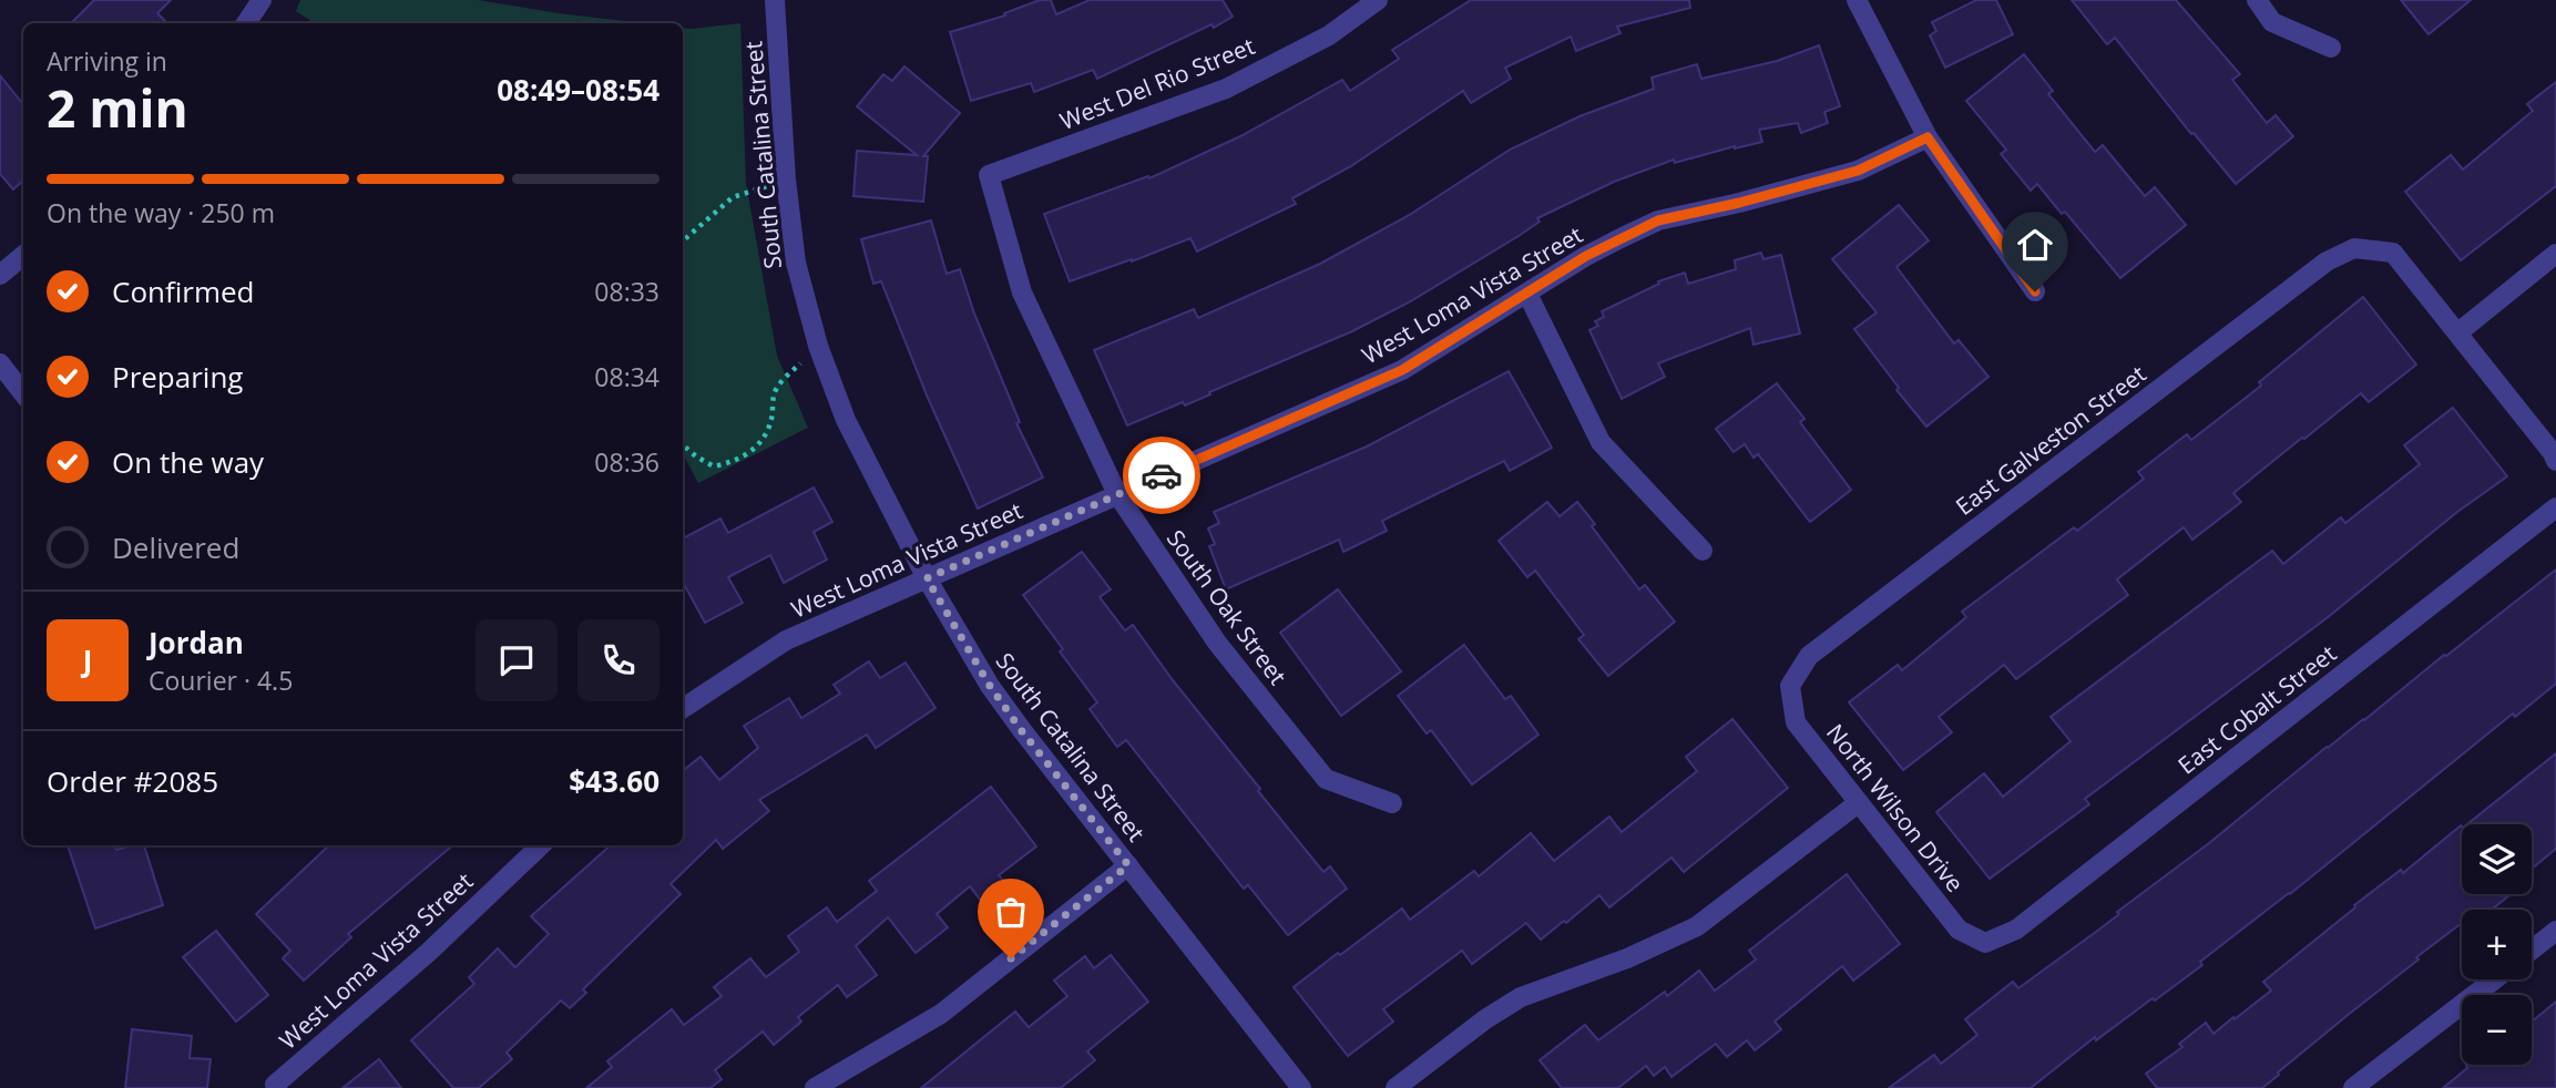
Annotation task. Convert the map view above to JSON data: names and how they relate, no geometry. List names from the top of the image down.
{
  "streets": {
    "street": [
      "West Del Rio Street",
      "South Catalina Street",
      "West Loma Vista Street",
      "East Galveston Street",
      "South Oak Street",
      "East Cobalt Street",
      "North Wilson Drive"
    ]
  },
  "crossings": [
    ["West Del Rio Street", "South Oak Street"],
    ["South Catalina Street", "West Loma Vista Street"],
    ["West Loma Vista Street", "South Oak Street"],
    ["East Galveston Street", "North Wilson Drive"],
    ["East Cobalt Street", "North Wilson Drive"]
  ],
  "page": {
    "heading": ["2 min", "Arriving in", "08:49–08:54"],
    "panel": [
      "Jordan",
      "Courier · 4.5",
      "Order #2085",
      "$43.60"
    ],
    "bar": "On the way · 250 m",
    "list": [
      ["Confirmed", "08:33"],
      ["Preparing", "08:34"],
      ["On the way", "08:36"],
      "Delivered"
    ],
    "round": "J",
    "map_buttons": ["+", "−"]
  }
}
